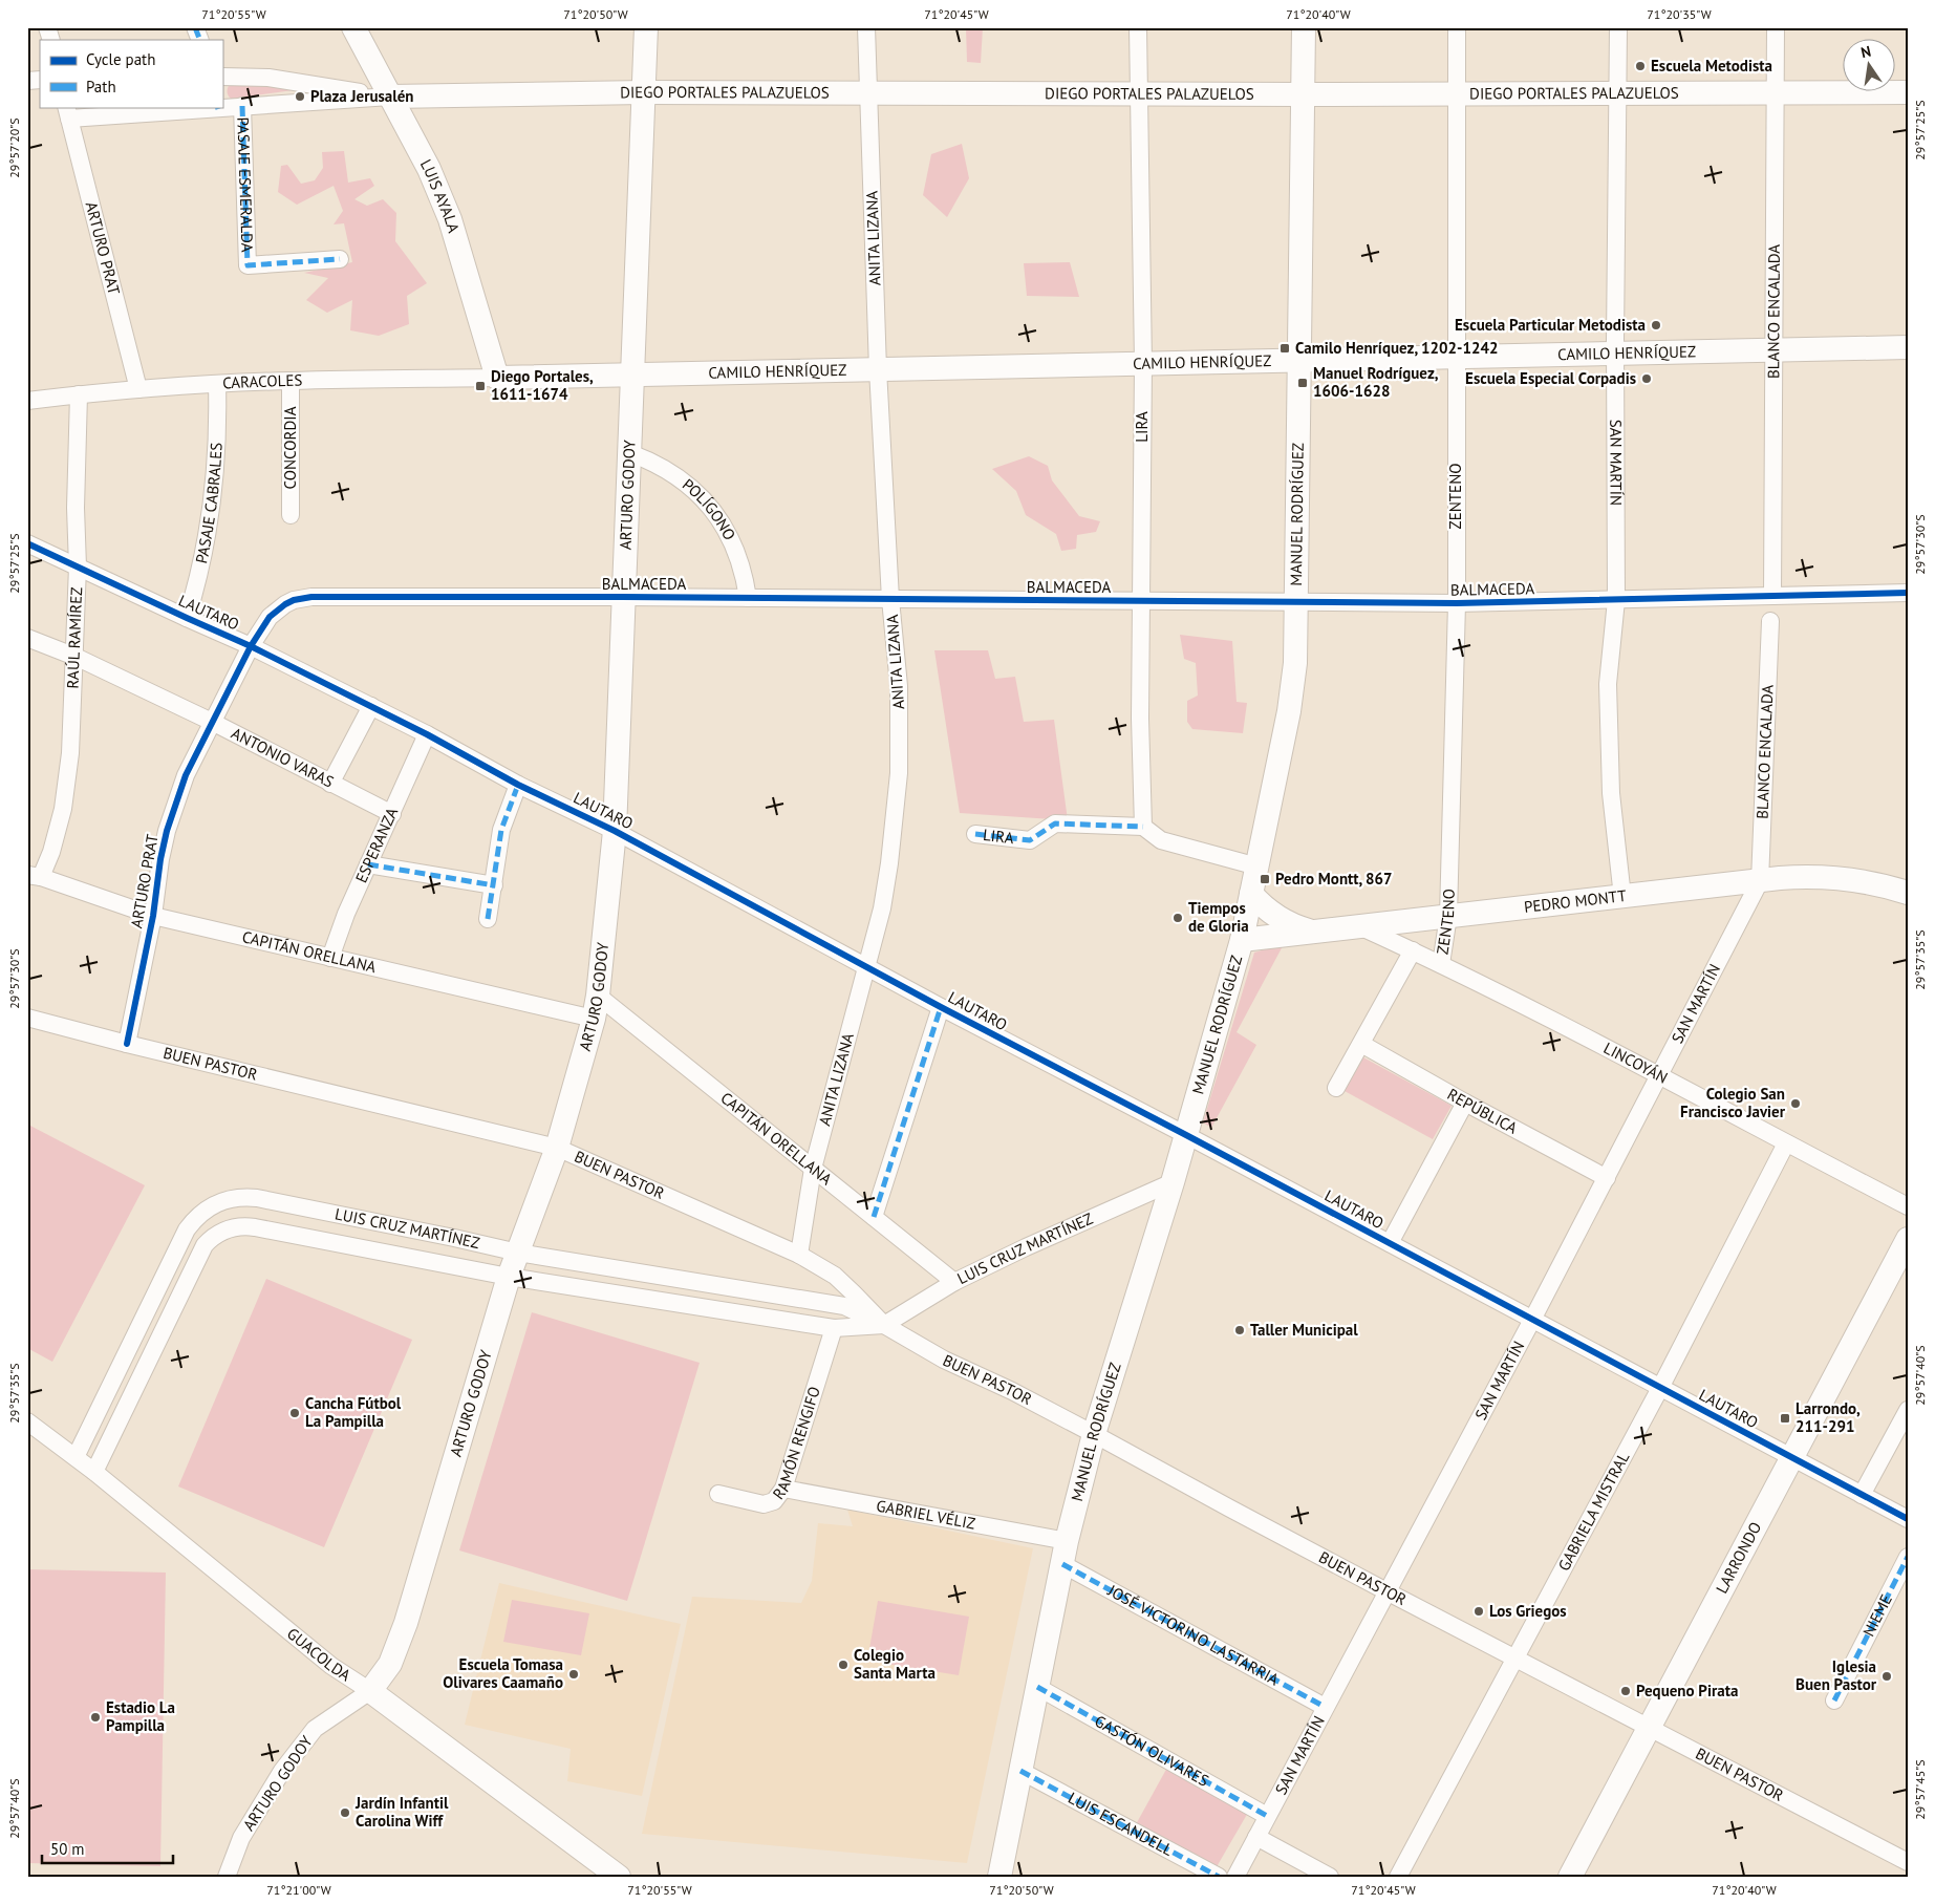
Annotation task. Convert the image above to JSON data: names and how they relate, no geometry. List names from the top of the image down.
{
  "streets": {
    "street": [
      "DIEGO PORTALES PALAZUELOS",
      "PASAJE ESMERALDA",
      "LUIS AYALA",
      "ANITA LIZANA",
      "ARTURO PRAT",
      "BLANCO ENCALADA",
      "CAMILO HENRÍQUEZ",
      "CARACOLES",
      "LIRA",
      "CONCORDIA",
      "SAN MARTÍN",
      "ARTURO GODOY",
      "ZENTENO",
      "PASAJE CABRALES",
      "POLÍGONO",
      "MANUEL RODRÍGUEZ",
      "BALMACEDA",
      "LAUTARO",
      "RAÚL RAMÍREZ",
      "ANTONIO VARAS",
      "ESPERANZA",
      "PEDRO MONTT",
      "CAPITÁN ORELLANA",
      "LINCOYÁN",
      "BUEN PASTOR",
      "REPÚBLICA",
      "LUIS CRUZ MARTÍNEZ",
      "RAMÓN RENGIFO",
      "GABRIELA MISTRAL",
      "GABRIEL VÉLIZ",
      "LARRONDO",
      "NIEME",
      "JOSÉ VICTORINO LASTARRIA",
      "GUACOLDA",
      "GASTÓN OLIVARES",
      "LUIS ESCANDELL"
    ]
  },
  "crossings": [
    ["DIEGO PORTALES PALAZUELOS", "PASAJE ESMERALDA"],
    ["DIEGO PORTALES PALAZUELOS", "LUIS AYALA"],
    ["DIEGO PORTALES PALAZUELOS", "ANITA LIZANA"],
    ["DIEGO PORTALES PALAZUELOS", "ARTURO PRAT"],
    ["DIEGO PORTALES PALAZUELOS", "BLANCO ENCALADA"],
    ["DIEGO PORTALES PALAZUELOS", "LIRA"],
    ["DIEGO PORTALES PALAZUELOS", "SAN MARTÍN"],
    ["DIEGO PORTALES PALAZUELOS", "ARTURO GODOY"],
    ["DIEGO PORTALES PALAZUELOS", "ZENTENO"],
    ["DIEGO PORTALES PALAZUELOS", "MANUEL RODRÍGUEZ"],
    ["LUIS AYALA", "CAMILO HENRÍQUEZ"],
    ["LUIS AYALA", "CARACOLES"],
    ["ANITA LIZANA", "CAMILO HENRÍQUEZ"],
    ["ANITA LIZANA", "BALMACEDA"],
    ["ANITA LIZANA", "LAUTARO"],
    ["ANITA LIZANA", "CAPITÁN ORELLANA"],
    ["ANITA LIZANA", "BUEN PASTOR"],
    ["ARTURO PRAT", "CARACOLES"],
    ["ARTURO PRAT", "BALMACEDA"],
    ["ARTURO PRAT", "LAUTARO"],
    ["ARTURO PRAT", "ANTONIO VARAS"],
    ["ARTURO PRAT", "CAPITÁN ORELLANA"],
    ["ARTURO PRAT", "BUEN PASTOR"],
    ["BLANCO ENCALADA", "CAMILO HENRÍQUEZ"],
    ["BLANCO ENCALADA", "SAN MARTÍN"],
    ["BLANCO ENCALADA", "BALMACEDA"],
    ["BLANCO ENCALADA", "PEDRO MONTT"],
    ["CAMILO HENRÍQUEZ", "CARACOLES"],
    ["CAMILO HENRÍQUEZ", "LIRA"],
    ["CAMILO HENRÍQUEZ", "SAN MARTÍN"],
    ["CAMILO HENRÍQUEZ", "ARTURO GODOY"],
    ["CAMILO HENRÍQUEZ", "ZENTENO"],
    ["CAMILO HENRÍQUEZ", "MANUEL RODRÍGUEZ"],
    ["CARACOLES", "CONCORDIA"],
    ["CARACOLES", "PASAJE CABRALES"],
    ["CARACOLES", "RAÚL RAMÍREZ"],
    ["LIRA", "BALMACEDA"],
    ["SAN MARTÍN", "BALMACEDA"],
    ["SAN MARTÍN", "LAUTARO"],
    ["SAN MARTÍN", "PEDRO MONTT"],
    ["SAN MARTÍN", "LINCOYÁN"],
    ["SAN MARTÍN", "BUEN PASTOR"],
    ["SAN MARTÍN", "REPÚBLICA"],
    ["SAN MARTÍN", "JOSÉ VICTORINO LASTARRIA"],
    ["SAN MARTÍN", "GASTÓN OLIVARES"],
    ["ARTURO GODOY", "POLÍGONO"],
    ["ARTURO GODOY", "BALMACEDA"],
    ["ARTURO GODOY", "LAUTARO"],
    ["ARTURO GODOY", "CAPITÁN ORELLANA"],
    ["ARTURO GODOY", "BUEN PASTOR"],
    ["ARTURO GODOY", "LUIS CRUZ MARTÍNEZ"],
    ["ARTURO GODOY", "GUACOLDA"],
    ["ZENTENO", "BALMACEDA"],
    ["ZENTENO", "PEDRO MONTT"],
    ["ZENTENO", "LINCOYÁN"],
    ["PASAJE CABRALES", "LAUTARO"],
    ["POLÍGONO", "BALMACEDA"],
    ["MANUEL RODRÍGUEZ", "BALMACEDA"],
    ["MANUEL RODRÍGUEZ", "LAUTARO"],
    ["MANUEL RODRÍGUEZ", "PEDRO MONTT"],
    ["MANUEL RODRÍGUEZ", "BUEN PASTOR"],
    ["MANUEL RODRÍGUEZ", "LUIS CRUZ MARTÍNEZ"],
    ["MANUEL RODRÍGUEZ", "GABRIEL VÉLIZ"],
    ["MANUEL RODRÍGUEZ", "JOSÉ VICTORINO LASTARRIA"],
    ["MANUEL RODRÍGUEZ", "GASTÓN OLIVARES"],
    ["MANUEL RODRÍGUEZ", "LUIS ESCANDELL"],
    ["BALMACEDA", "LAUTARO"],
    ["LAUTARO", "RAÚL RAMÍREZ"],
    ["LAUTARO", "ESPERANZA"],
    ["LAUTARO", "GABRIELA MISTRAL"],
    ["LAUTARO", "LARRONDO"],
    ["RAÚL RAMÍREZ", "ANTONIO VARAS"],
    ["RAÚL RAMÍREZ", "CAPITÁN ORELLANA"],
    ["ANTONIO VARAS", "ESPERANZA"],
    ["ESPERANZA", "CAPITÁN ORELLANA"],
    ["PEDRO MONTT", "LINCOYÁN"],
    ["CAPITÁN ORELLANA", "LUIS CRUZ MARTÍNEZ"],
    ["LINCOYÁN", "GABRIELA MISTRAL"],
    ["BUEN PASTOR", "LUIS CRUZ MARTÍNEZ"],
    ["BUEN PASTOR", "GABRIELA MISTRAL"],
    ["BUEN PASTOR", "LARRONDO"],
    ["LUIS CRUZ MARTÍNEZ", "RAMÓN RENGIFO"],
    ["LUIS CRUZ MARTÍNEZ", "GUACOLDA"],
    ["RAMÓN RENGIFO", "GABRIEL VÉLIZ"]
  ],
  "places": {
    "other": [
      "Escuela Metodista",
      "Plaza Jerusalén",
      "Escuela Particular Metodista",
      "Escuela Especial Corpadis",
      "Tiempos de Gloria",
      "Colegio San Francisco Javier",
      "Taller Municipal",
      "Cancha Fútbol La Pampilla",
      "Los Griegos",
      "Colegio Santa Marta",
      "Escuela Tomasa Olivares Caamaño",
      "Iglesia Buen Pastor",
      "Pequeno Pirata",
      "Estadio La Pampilla",
      "Jardín Infantil Carolina Wiff"
    ],
    "transit": [
      "Camilo Henríquez, 1202-1242",
      "Manuel Rodríguez, 1606-1628",
      "Diego Portales, 1611-1674",
      "Pedro Montt, 867",
      "Larrondo, 211-291"
    ]
  },
  "legend": ["Cycle path", "Path"],
  "scale_bar": "50 m",
  "north": "top",
  "coordinates": [
    "71°20'55\"W",
    "71°20'50\"W",
    "71°20'45\"W",
    "71°20'40\"W",
    "71°20'35\"W",
    "29°57'25\"S",
    "29°57'20\"S",
    "29°57'30\"S",
    "29°57'35\"S",
    "29°57'40\"S",
    "29°57'45\"S",
    "71°21'00\"W"
  ]
}
